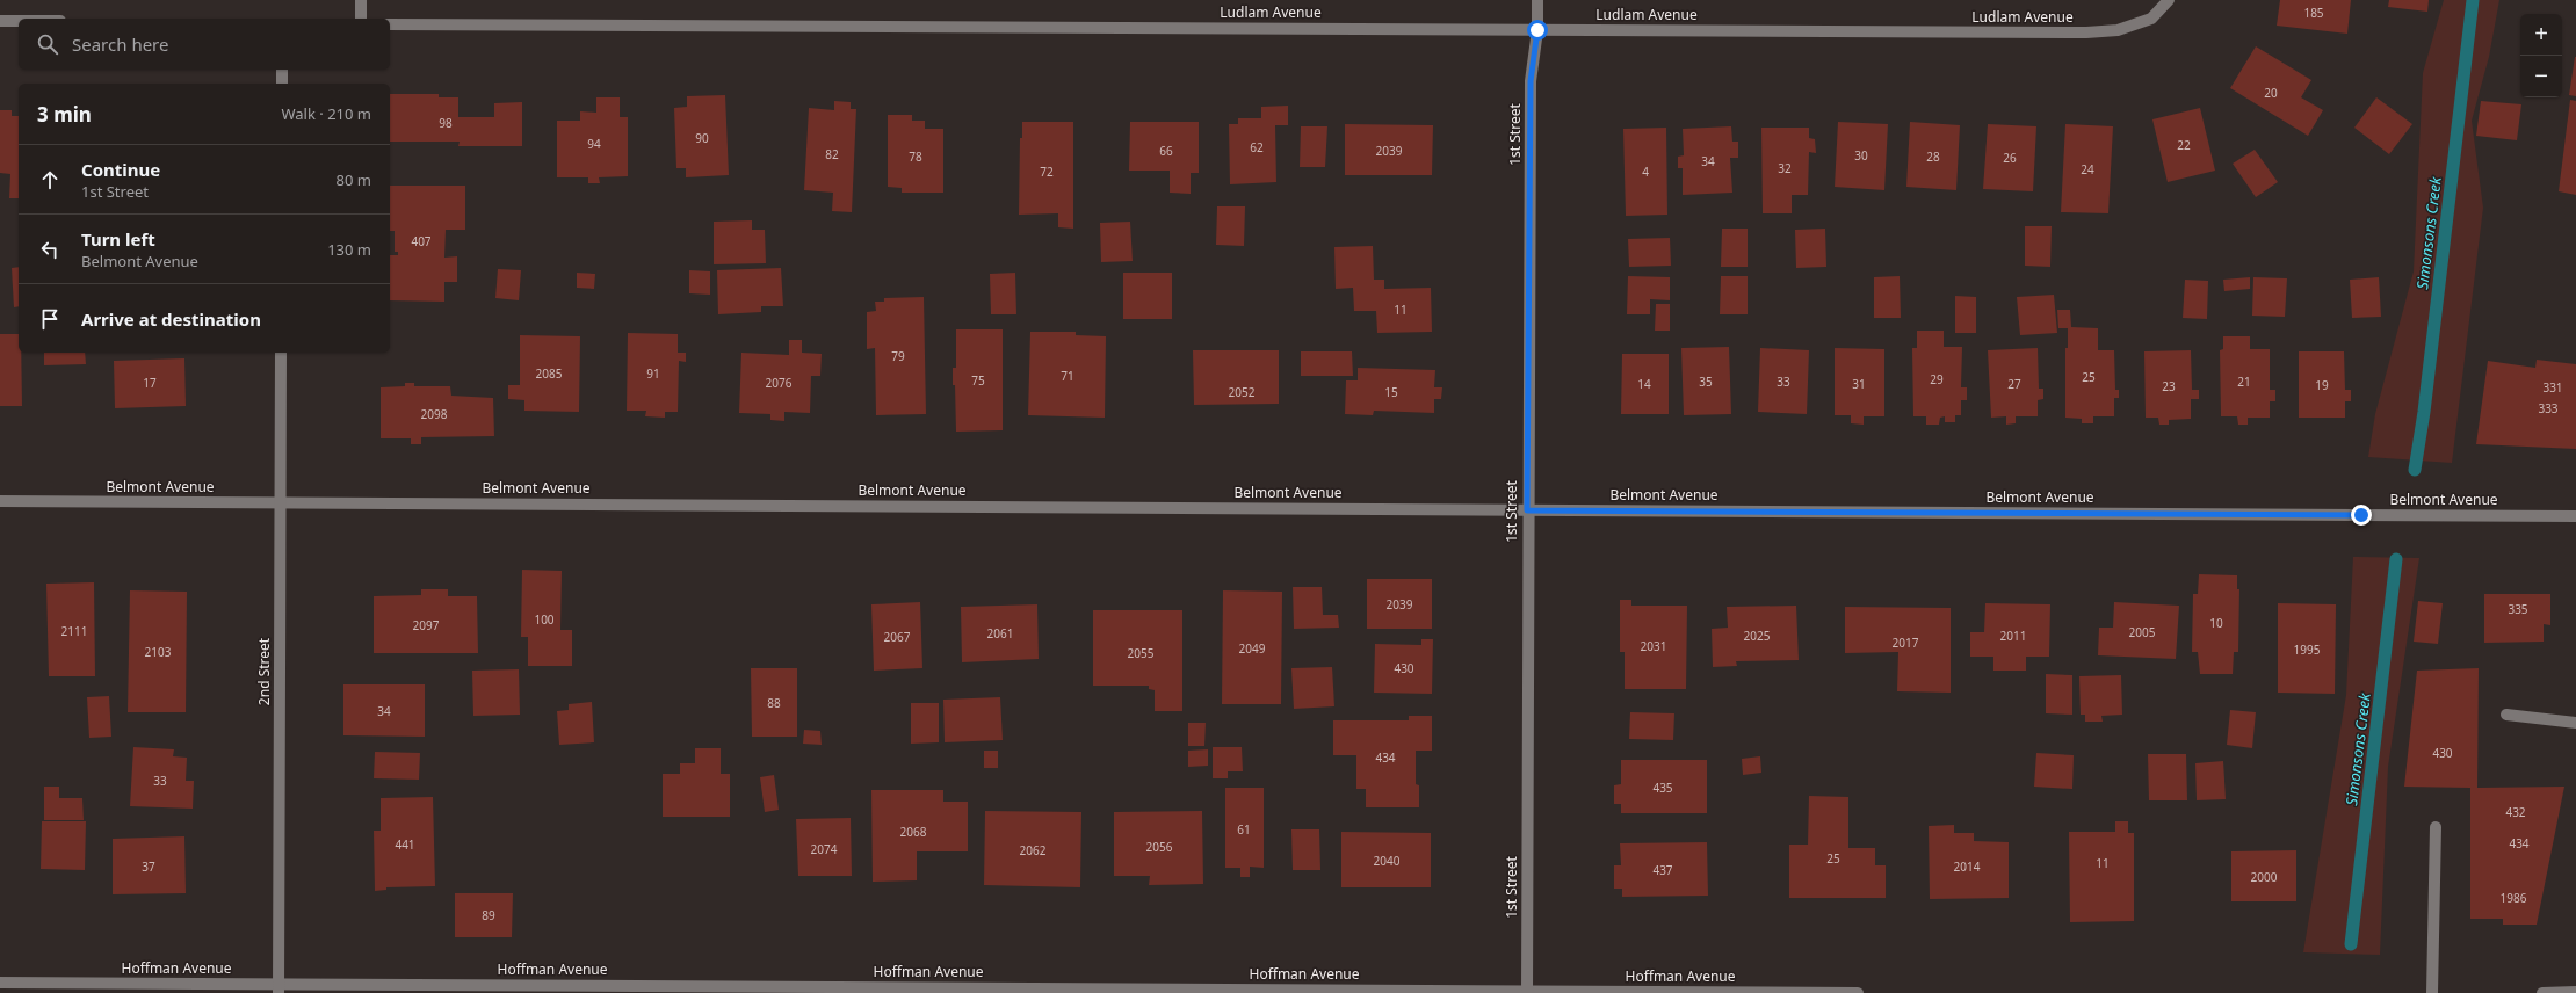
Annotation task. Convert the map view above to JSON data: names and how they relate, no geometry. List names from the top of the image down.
{
  "streets": {
    "street": [
      "Ludlam Avenue",
      "1st Street",
      "Belmont Avenue",
      "2nd Street",
      "Hoffman Avenue"
    ]
  },
  "crossings": [
    ["Ludlam Avenue", "1st Street"],
    ["1st Street", "Belmont Avenue"],
    ["1st Street", "Hoffman Avenue"],
    ["Belmont Avenue", "2nd Street"],
    ["2nd Street", "Hoffman Avenue"]
  ],
  "water": ["Simonsons Creek"],
  "house_numbers": [
    "185",
    "20",
    "98",
    "90",
    "94",
    "22",
    "62",
    "66",
    "2039",
    "82",
    "30",
    "78",
    "28",
    "26",
    "34",
    "32",
    "24",
    "72",
    "4",
    "407",
    "11",
    "79",
    "2085",
    "91",
    "71",
    "25",
    "29",
    "75",
    "35",
    "33",
    "21",
    "17",
    "2076",
    "14",
    "31",
    "27",
    "19",
    "23",
    "331",
    "2052",
    "15",
    "333",
    "2098",
    "2039",
    "335",
    "100",
    "10",
    "2097",
    "2111",
    "2005",
    "2061",
    "2025",
    "2011",
    "2067",
    "2017",
    "2031",
    "2049",
    "1995",
    "2103",
    "2055",
    "430",
    "88",
    "34",
    "430",
    "434",
    "33",
    "435",
    "432",
    "61",
    "2068",
    "434",
    "441",
    "2056",
    "2074",
    "2062",
    "25",
    "2040",
    "11",
    "37",
    "2014",
    "437",
    "2000",
    "1986",
    "89"
  ],
  "page": {
    "map_buttons": ["+", "−"],
    "search": "Search here",
    "heading": ["3 min", "Walk · 210 m"],
    "list": [
      ["Continue", "1st Street", "80 m"],
      ["Turn left", "Belmont Avenue", "130 m"],
      "Arrive at destination"
    ]
  }
}
